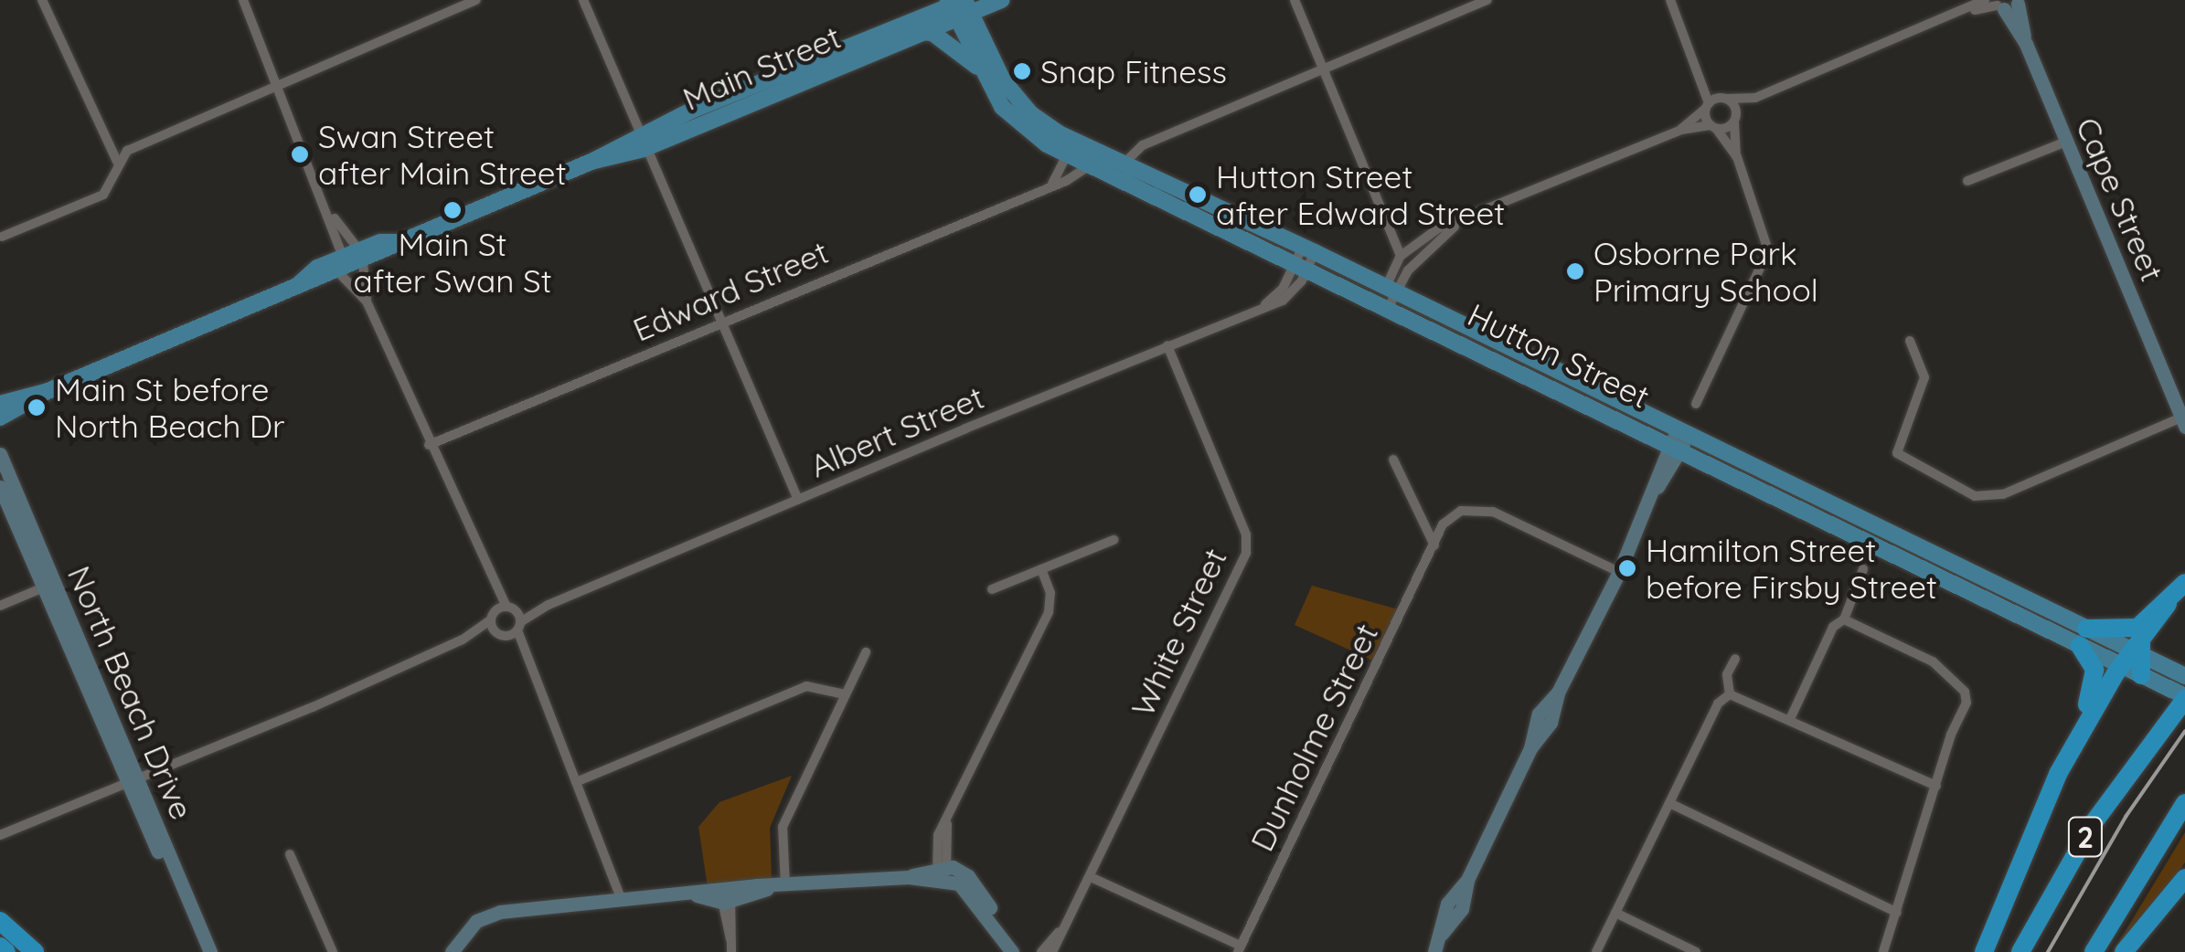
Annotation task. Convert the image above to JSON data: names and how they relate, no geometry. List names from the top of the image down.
{
  "streets": {
    "highway": ["2"],
    "main road": ["Main Street", "Hutton Street"],
    "street": [
      "Cape Street",
      "Edward Street",
      "Albert Street",
      "White Street",
      "North Beach Drive",
      "Dunholme Street"
    ]
  },
  "crossings": [
    ["Main Street", "Hutton Street"],
    ["Edward Street", "Hutton Street"],
    ["Hutton Street", "Albert Street"],
    ["Hutton Street", "2"],
    ["Albert Street", "White Street"]
  ],
  "places": [
    "Snap Fitness",
    "Swan Street after Main Street",
    "Hutton Street after Edward Street",
    "Main St after Swan St",
    "Osborne Park Primary School",
    "Main St before North Beach Dr",
    "Hamilton Street before Firsby Street"
  ]
}
